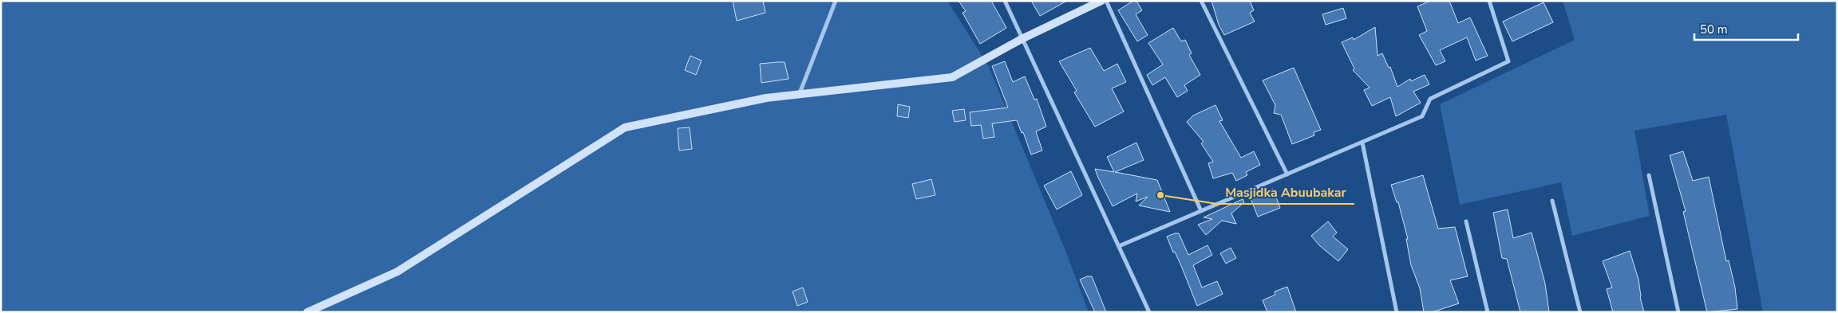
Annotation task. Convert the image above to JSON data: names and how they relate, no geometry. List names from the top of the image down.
{
  "places": ["Masjidka Abuubakar"],
  "scale_bar": "50 m"
}
